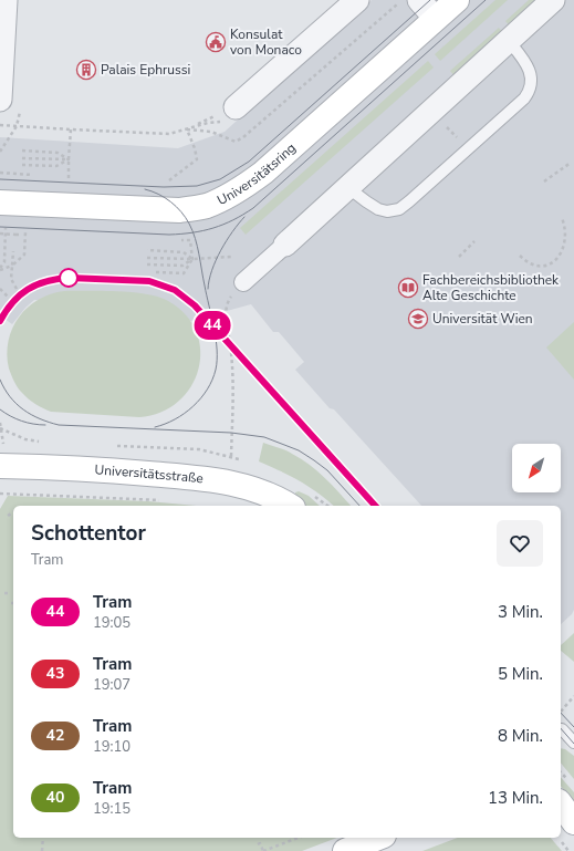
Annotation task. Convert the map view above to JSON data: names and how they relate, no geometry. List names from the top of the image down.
{
  "streets": {
    "main road": ["Universitätsring", "Universitätsstraße"]
  },
  "places": {
    "public building": ["Konsulat von Monaco"],
    "building": ["Palais Ephrussi"],
    "library": ["Fachbereichsbibliothek Alte Geschichte"],
    "school or university": ["Universität Wien"]
  },
  "lines": ["tram line 44"],
  "north": "bottom left",
  "page": {
    "on_map": "44",
    "heading": ["Schottentor", "Tram"],
    "list": [
      {
        "mark": "44",
        "name": "Tram",
        "note": "19:05",
        "value": "3 Min."
      },
      {
        "mark": "43",
        "name": "Tram",
        "note": "19:07",
        "value": "5 Min."
      },
      {
        "mark": "42",
        "name": "Tram",
        "note": "19:10",
        "value": "8 Min."
      },
      {
        "mark": "40",
        "name": "Tram",
        "note": "19:15",
        "value": "13 Min."
      }
    ]
  }
}
